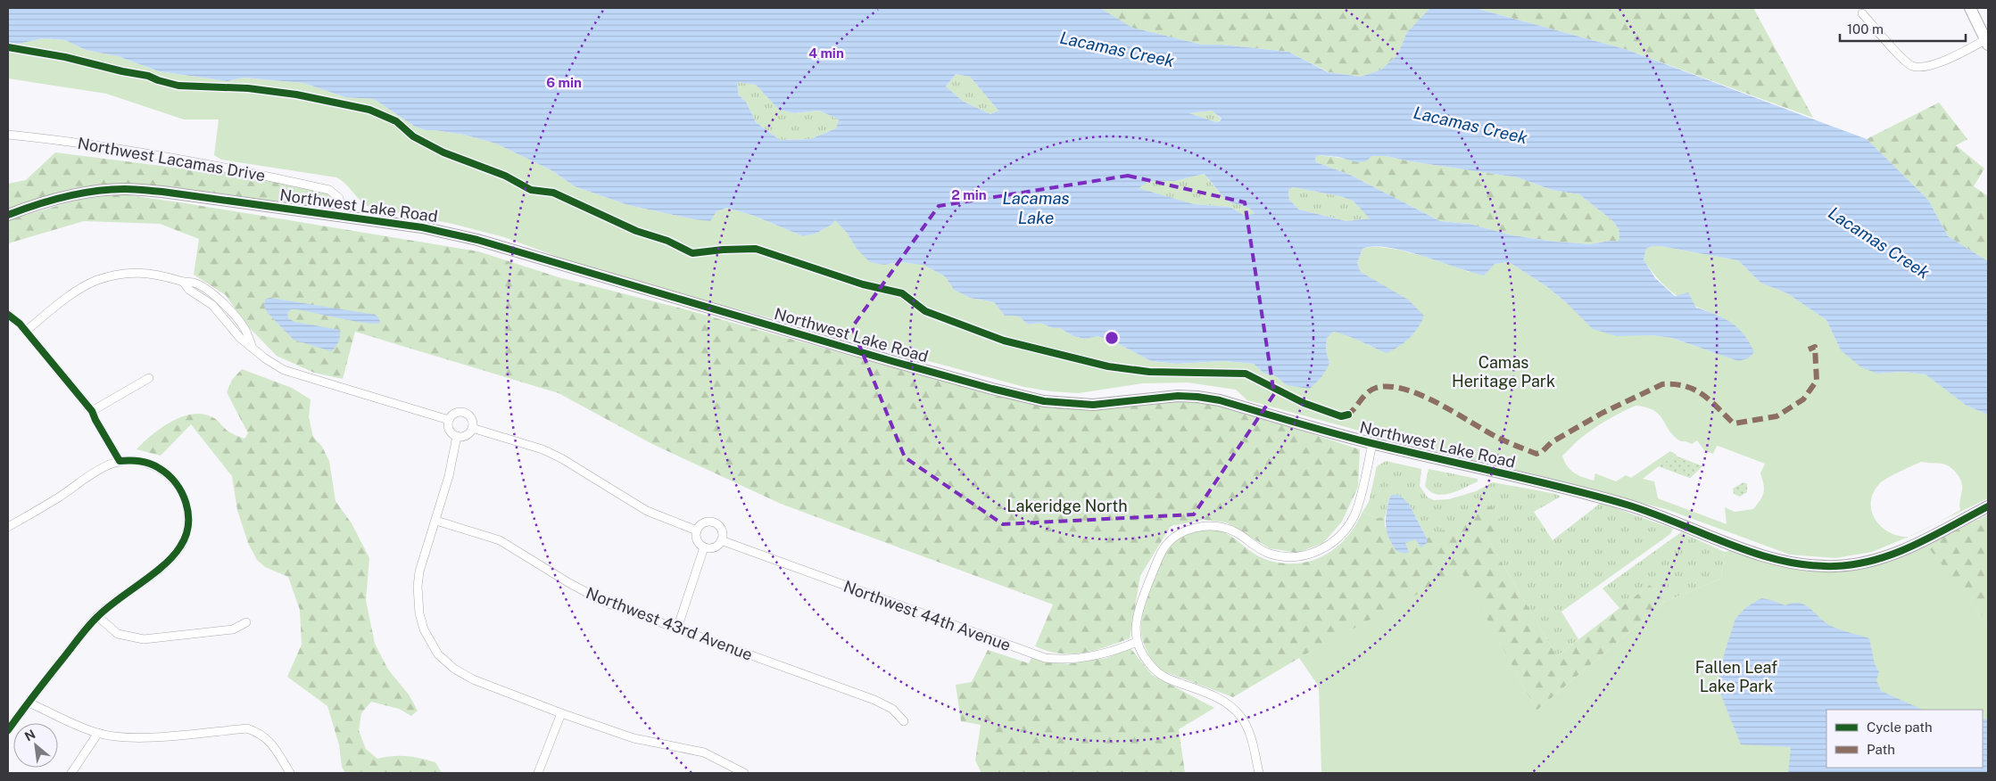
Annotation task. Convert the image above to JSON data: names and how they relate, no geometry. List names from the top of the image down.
{
  "streets": {
    "main road": ["Northwest Lake Road"],
    "street": ["Northwest Lacamas Drive", "Northwest 44th Avenue", "Northwest 43rd Avenue"]
  },
  "crossings": [
    ["Northwest Lacamas Drive", "Northwest Lake Road"]
  ],
  "water": ["Lacamas Creek", "Lacamas Lake"],
  "parks": ["Camas Heritage Park", "Lakeridge North", "Fallen Leaf Lake Park"],
  "legend": ["Cycle path", "Path"],
  "scale_bar": "100 m",
  "north": "top left",
  "rings": ["4 min", "6 min", "2 min"]
}
